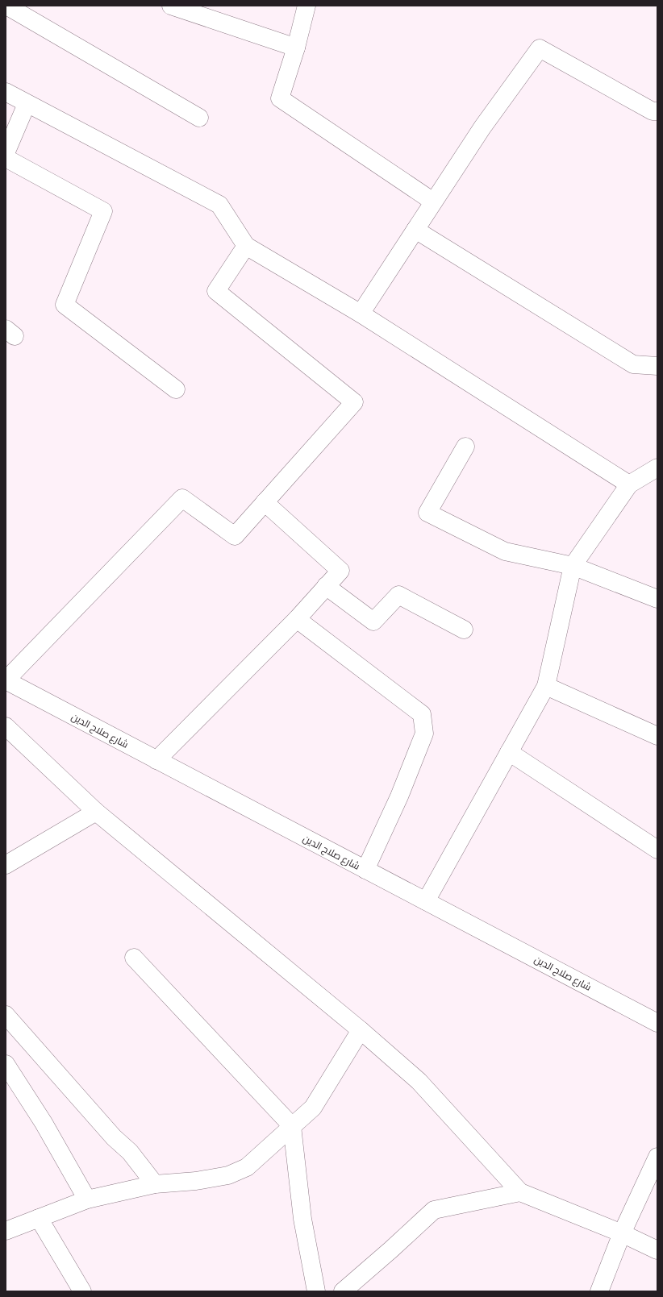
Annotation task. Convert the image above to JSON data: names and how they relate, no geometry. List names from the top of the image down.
{
  "streets": {
    "street": ["شارع صلاح الدين"]
  }
}
